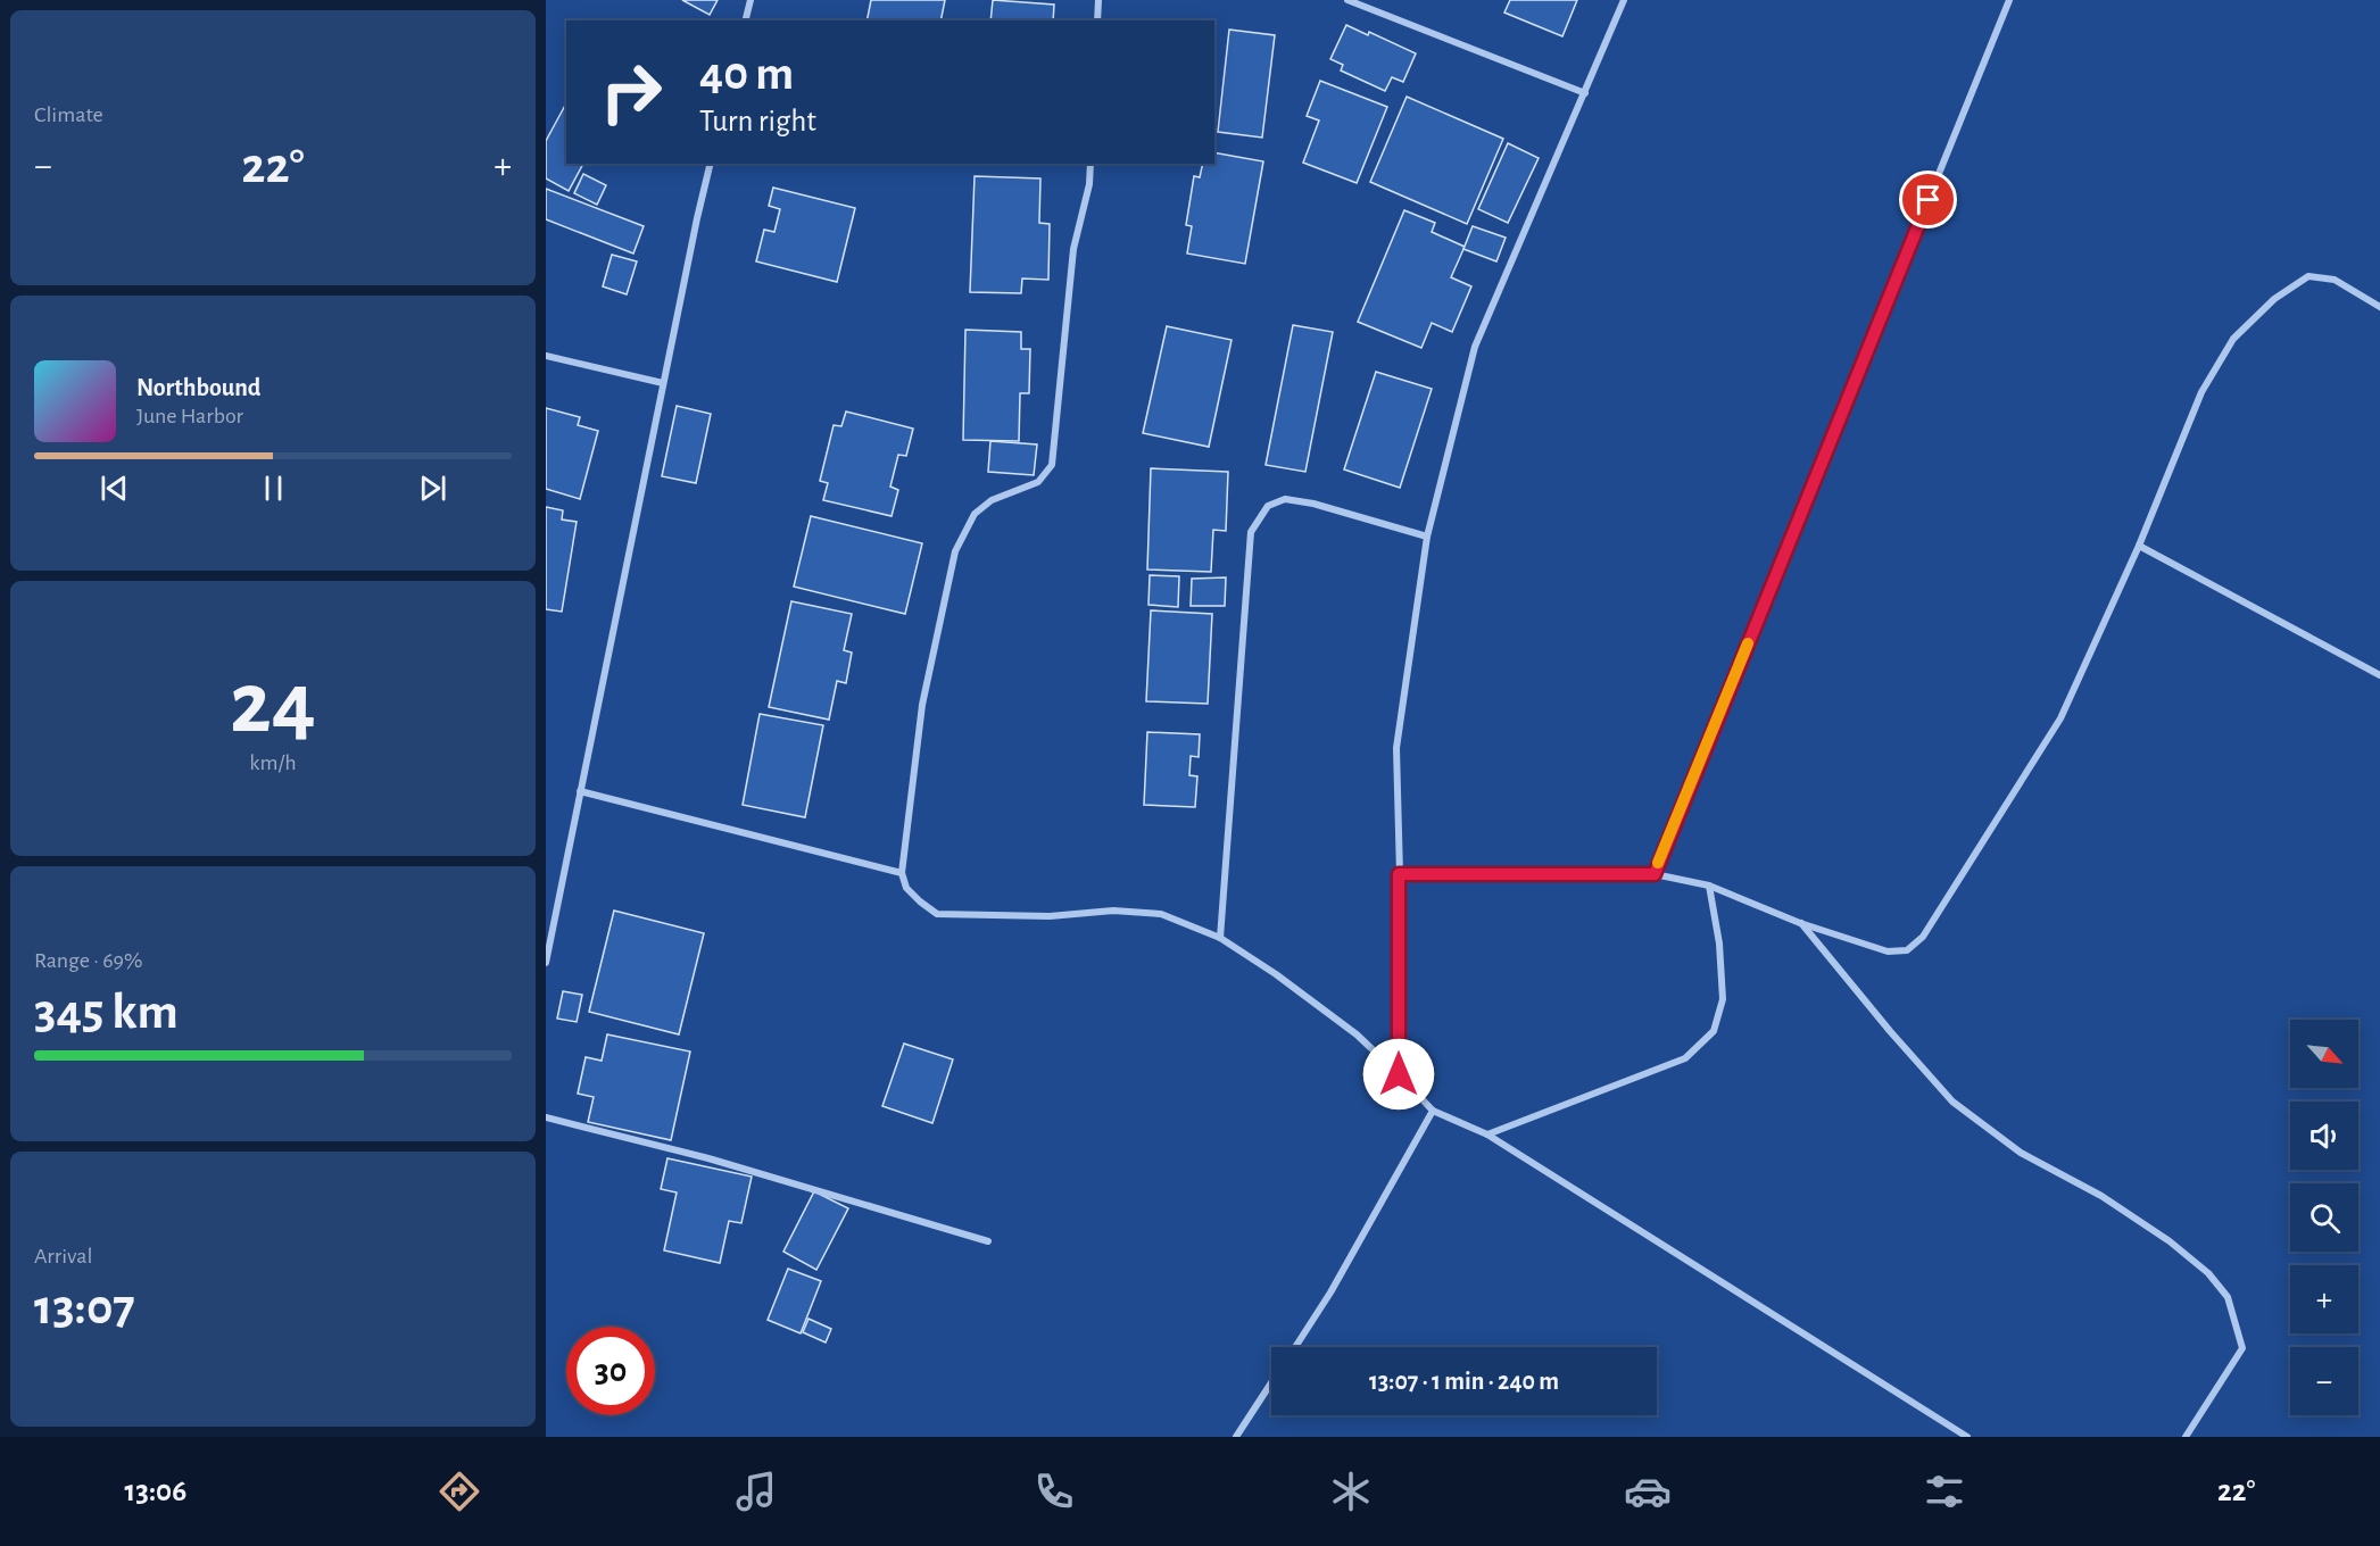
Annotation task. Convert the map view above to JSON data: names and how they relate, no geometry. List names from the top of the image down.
{
  "north": "bottom right",
  "page": {
    "tile": [
      "Climate",
      ["24", "km/h"],
      ["Range · 69%", "345 km"],
      ["Arrival", "13:07"]
    ],
    "turn": ["40 m", "Turn right"],
    "heat": ["−", "22°", "+"],
    "song": ["Northbound", "June Harbor"],
    "map_buttons": ["+", "−"],
    "limit": "30",
    "trip": "13:07 · 1 min · 240 m",
    "tabs": ["13:06", "22°"]
  }
}
